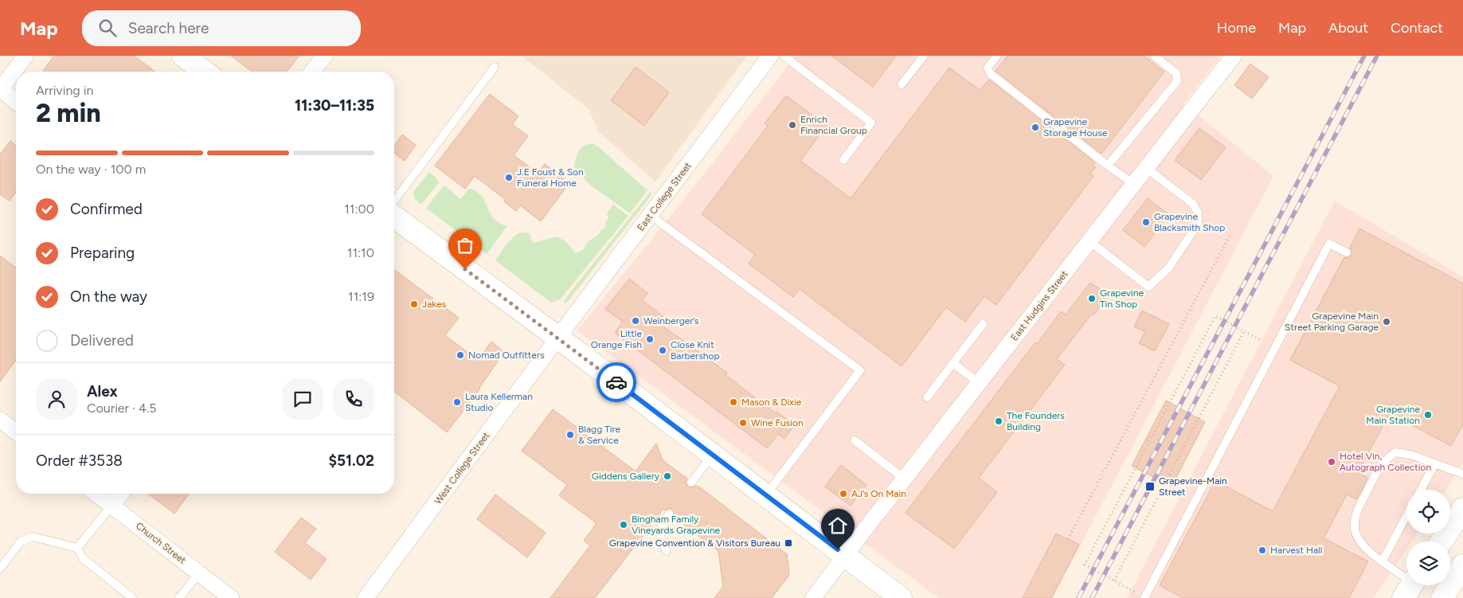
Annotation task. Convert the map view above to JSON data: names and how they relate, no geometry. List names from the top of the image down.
{
  "streets": {
    "street": [
      "East College Street",
      "East Hudgins Street",
      "West College Street",
      "Church Street"
    ]
  },
  "crossings": [
    ["East College Street", "West College Street"]
  ],
  "places": {
    "other": [
      "Enrich Financial Group",
      "Grapevine Storage House",
      "J.E Foust & Son Funeral Home",
      "Grapevine Blacksmith Shop",
      "Grapevine Tin Shop",
      "Jakes",
      "Weinberger’s",
      "Grapevine Main Street Parking Garage",
      "Little Orange Fish",
      "Close Knit Barbershop",
      "Nomad Outfitters",
      "Laura Kellerman Studio",
      "Mason & Dixie",
      "Grapevine Main Station",
      "The Founders Building",
      "Wine Fusion",
      "Blagg Tire & Service",
      "Hotel Vin, Autograph Collection",
      "Giddens Gallery",
      "AJ’s On Main",
      "Bingham Family Vineyards Grapevine",
      "Harvest Hall"
    ],
    "transit": ["Grapevine-Main Street", "Grapevine Convention & Visitors Bureau"]
  },
  "page": {
    "header": "Map",
    "search": "Search here",
    "nav": [
      "Home",
      "Map",
      "About",
      "Contact"
    ],
    "heading": ["2 min", "Arriving in", "11:30–11:35"],
    "panel": [
      "Alex",
      "Courier · 4.5",
      "Order #3538",
      "$51.02"
    ],
    "bar": "On the way · 100 m",
    "list": [
      ["Confirmed", "11:00"],
      ["Preparing", "11:10"],
      ["On the way", "11:19"],
      "Delivered"
    ]
  }
}
